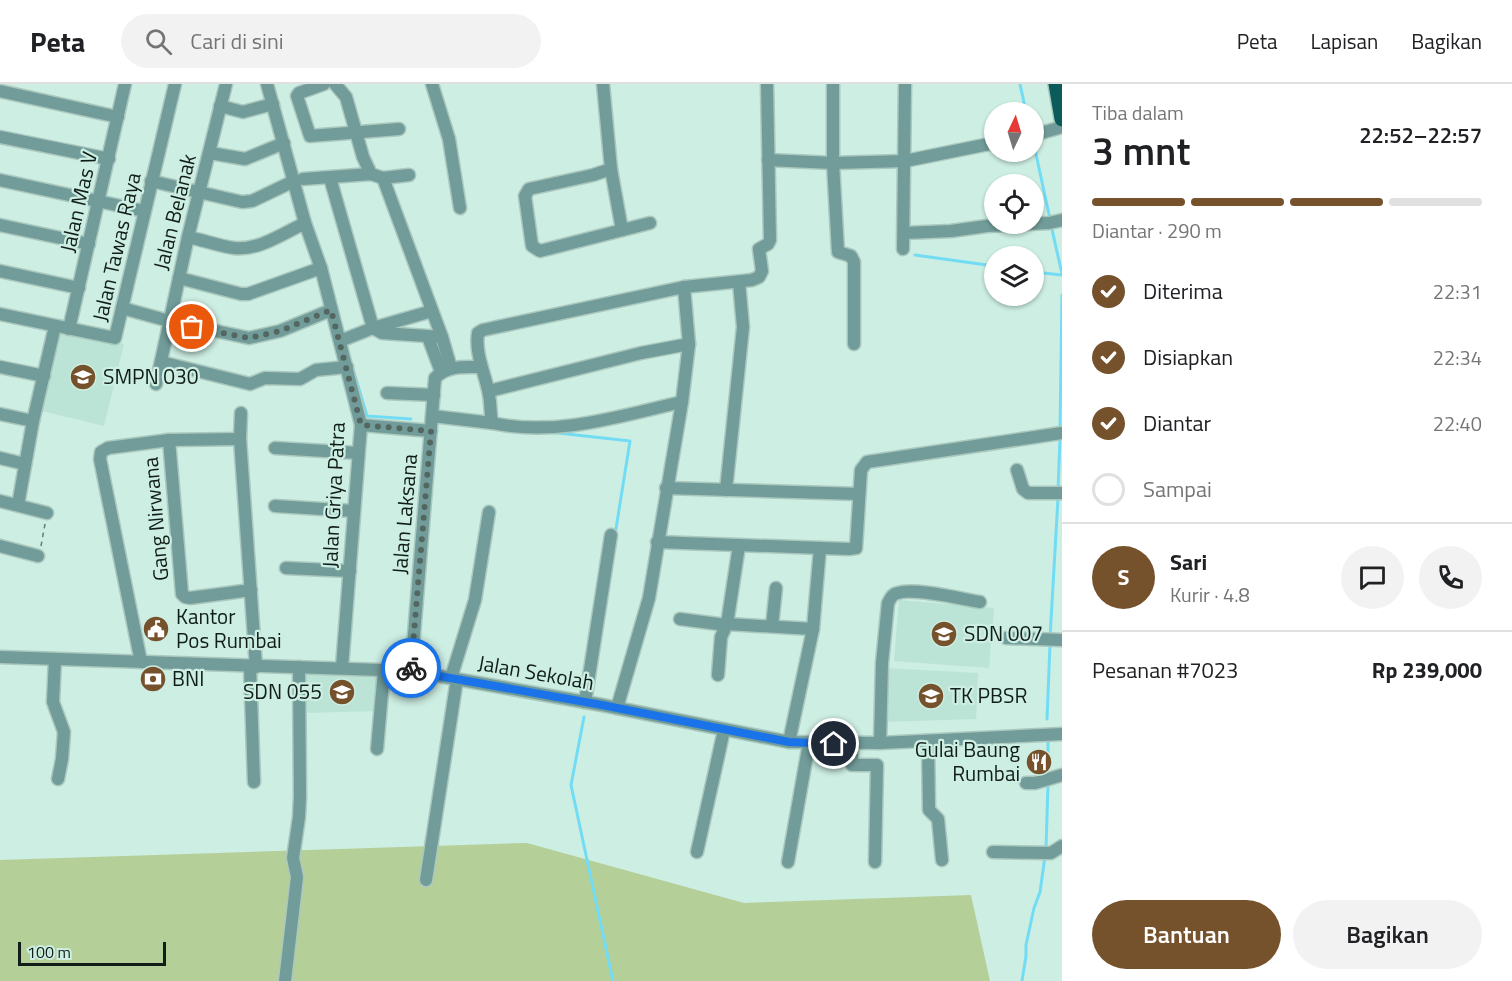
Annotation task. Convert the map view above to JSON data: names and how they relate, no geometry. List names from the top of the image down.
{
  "streets": {
    "street": [
      "Jalan Mas V",
      "Jalan Belanak",
      "Jalan Tawas Raya",
      "Jalan Griya Patra",
      "Jalan Laksana",
      "Gang Nirwana",
      "Jalan Sekolah"
    ]
  },
  "crossings": [
    ["Jalan Mas V", "Jalan Tawas Raya"],
    ["Jalan Griya Patra", "Jalan Sekolah"],
    ["Jalan Laksana", "Jalan Sekolah"]
  ],
  "places": {
    "school or university": [
      "SMPN 030",
      "SDN 007",
      "SDN 055",
      "TK PBSR"
    ],
    "public building": ["Kantor Pos Rumbai"],
    "bank": ["BNI"],
    "restaurant": ["Gulai Baung Rumbai"]
  },
  "scale_bar": "100 m",
  "north": "top",
  "page": {
    "header": "Peta",
    "search": "Cari di sini",
    "nav": ["Peta", "Lapisan", "Bagikan"],
    "heading": ["3 mnt", "Tiba dalam", "22:52–22:57"],
    "panel": [
      "Sari",
      "Kurir · 4.8",
      "Pesanan #7023",
      "Rp 239,000"
    ],
    "bar": "Diantar · 290 m",
    "list": [
      ["Diterima", "22:31"],
      ["Disiapkan", "22:34"],
      ["Diantar", "22:40"],
      "Sampai"
    ],
    "round": "S",
    "buttons": ["Bantuan", "Bagikan"],
    "scale": "100 m"
  }
}
